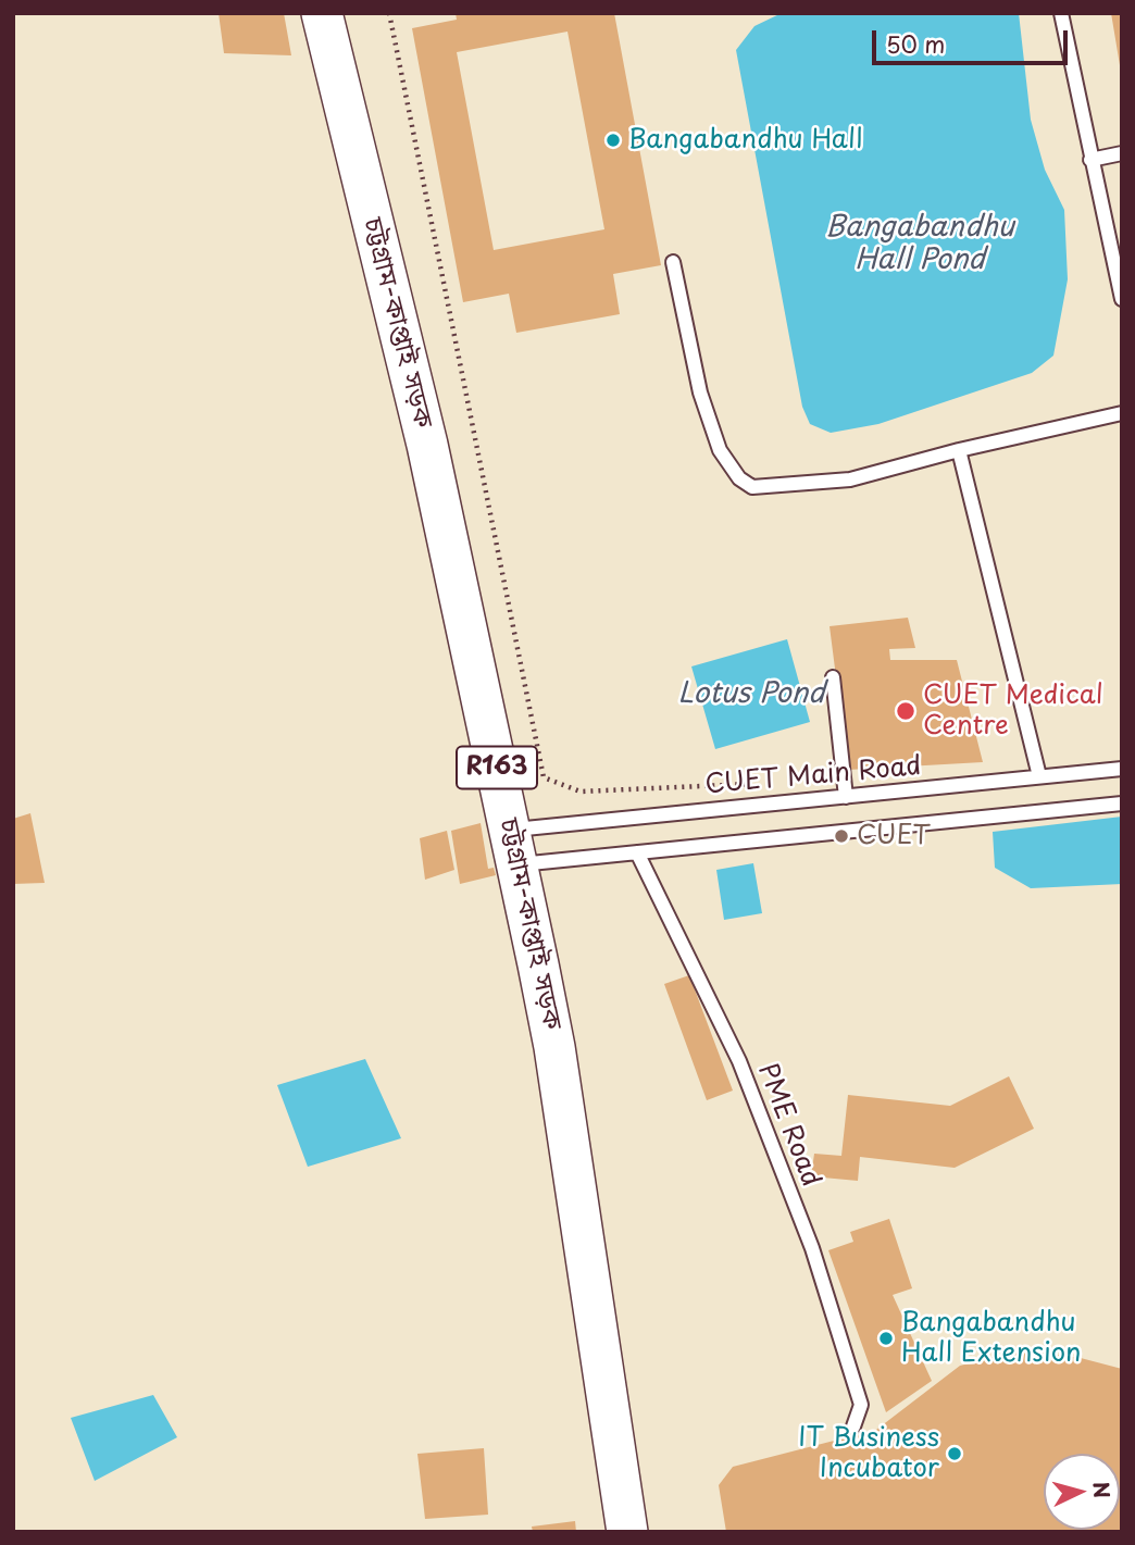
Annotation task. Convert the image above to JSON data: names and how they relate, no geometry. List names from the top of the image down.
{
  "streets": {
    "main road": ["চট্টগ্রাম-কাপ্তাই সড়ক", "R163"],
    "lane": ["CUET Main Road", "PME Road"]
  },
  "crossings": [
    ["চট্টগ্রাম-কাপ্তাই সড়ক", "CUET Main Road"]
  ],
  "water": ["Bangabandhu Hall Pond", "Lotus Pond"],
  "places": [
    "Bangabandhu Hall",
    "CUET Medical Centre",
    "CUET",
    "Bangabandhu Hall Extension",
    "IT Business Incubator"
  ],
  "scale_bar": "50 m",
  "north": "right"
}
